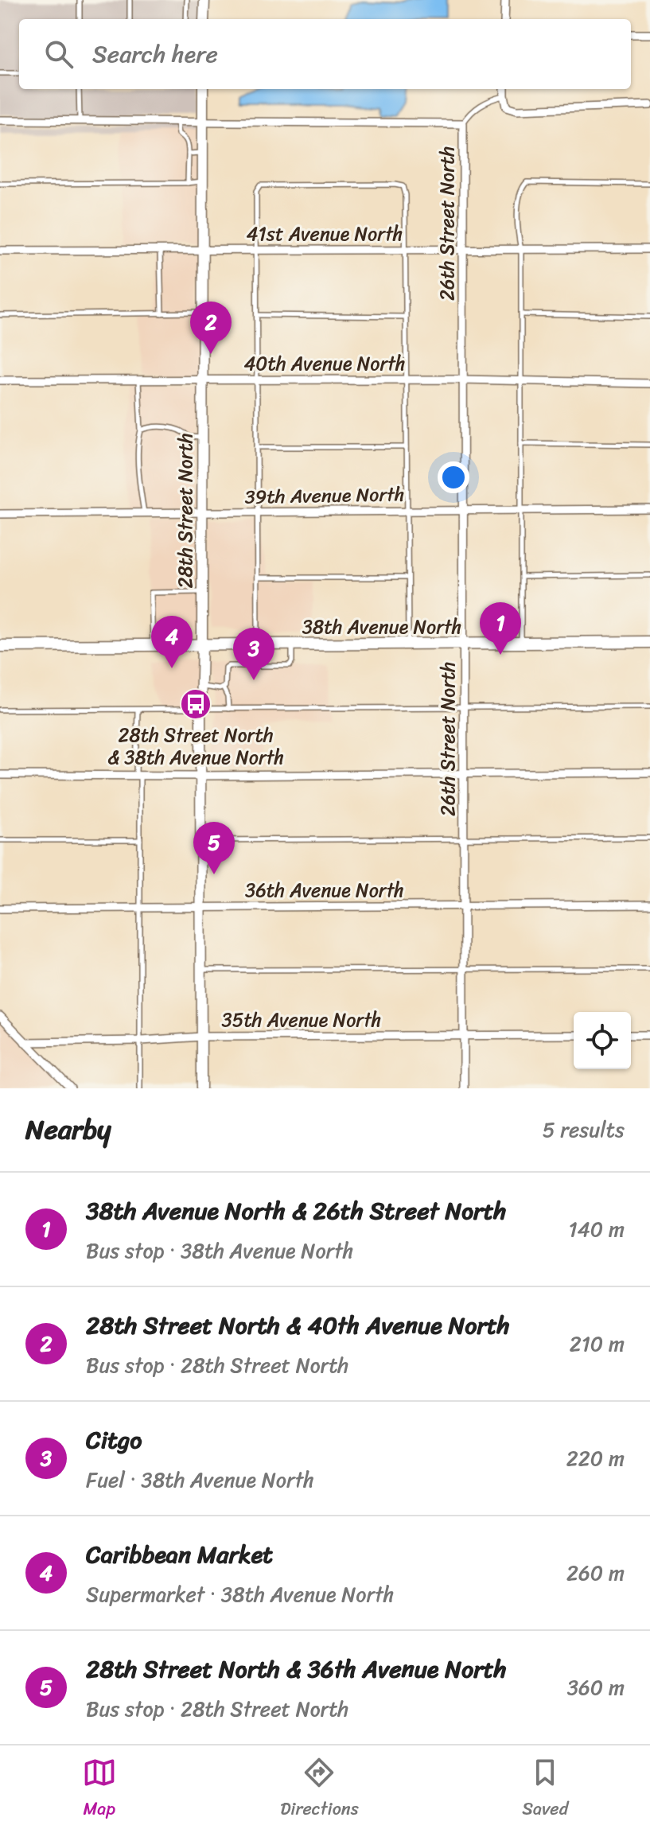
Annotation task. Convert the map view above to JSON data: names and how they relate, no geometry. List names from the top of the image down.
{
  "streets": {
    "main road": ["38th Avenue North"],
    "street": [
      "26th Street North",
      "41st Avenue North",
      "40th Avenue North",
      "39th Avenue North",
      "28th Street North",
      "36th Avenue North",
      "35th Avenue North"
    ]
  },
  "crossings": [
    ["26th Street North", "41st Avenue North"],
    ["26th Street North", "40th Avenue North"],
    ["26th Street North", "39th Avenue North"],
    ["26th Street North", "38th Avenue North"],
    ["26th Street North", "36th Avenue North"],
    ["26th Street North", "35th Avenue North"],
    ["41st Avenue North", "28th Street North"],
    ["40th Avenue North", "28th Street North"],
    ["39th Avenue North", "28th Street North"],
    ["28th Street North", "38th Avenue North"],
    ["28th Street North", "36th Avenue North"],
    ["28th Street North", "35th Avenue North"]
  ],
  "places": {
    "bus stop": ["28th Street North & 38th Avenue North"]
  },
  "page": {
    "search": "Search here",
    "pins": [
      "2",
      "1",
      "4",
      "3",
      "5"
    ],
    "heading": ["Nearby", "5 results"],
    "list": [
      {
        "mark": "1",
        "name": "38th Avenue North & 26th Street North",
        "note": "Bus stop · 38th Avenue North",
        "value": "140 m"
      },
      {
        "mark": "2",
        "name": "28th Street North & 40th Avenue North",
        "note": "Bus stop · 28th Street North",
        "value": "210 m"
      },
      {
        "mark": "3",
        "name": "Citgo",
        "note": "Fuel · 38th Avenue North",
        "value": "220 m"
      },
      {
        "mark": "4",
        "name": "Caribbean Market",
        "note": "Supermarket · 38th Avenue North",
        "value": "260 m"
      },
      {
        "mark": "5",
        "name": "28th Street North & 36th Avenue North",
        "note": "Bus stop · 28th Street North",
        "value": "360 m"
      }
    ],
    "nav": ["Map", "Directions", "Saved"]
  }
}
